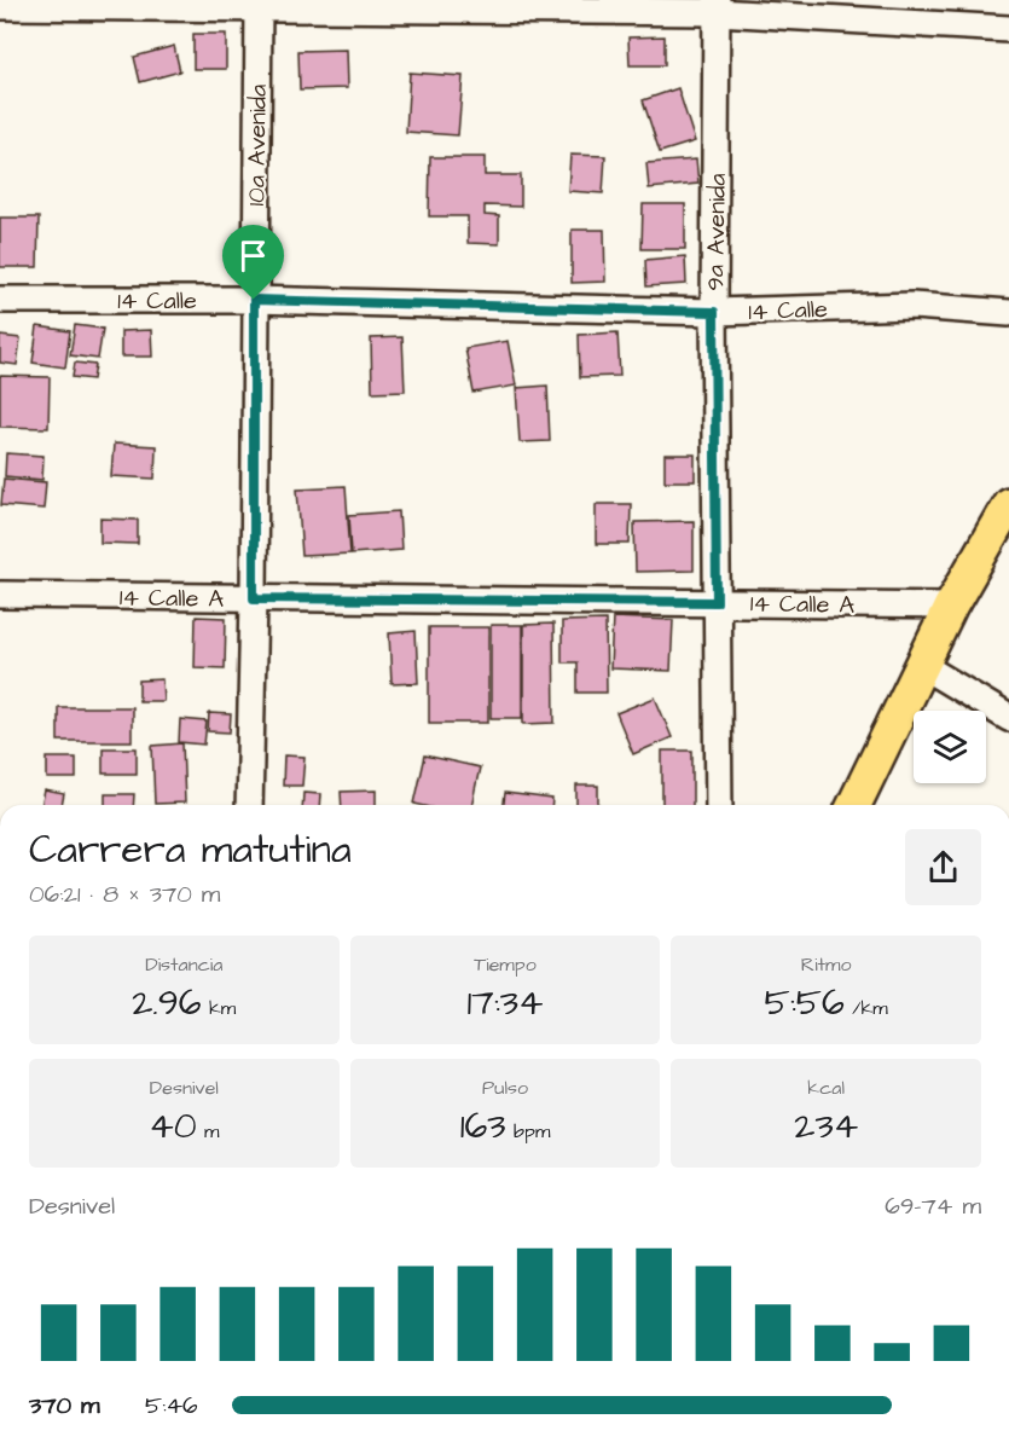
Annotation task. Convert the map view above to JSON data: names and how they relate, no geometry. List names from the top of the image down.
{
  "streets": {
    "street": [
      "10a Avenida",
      "9a Avenida",
      "14 Calle",
      "14 Calle A"
    ]
  },
  "crossings": [
    ["10a Avenida", "14 Calle"],
    ["10a Avenida", "14 Calle A"],
    ["9a Avenida", "14 Calle"],
    ["9a Avenida", "14 Calle A"]
  ],
  "page": {
    "heading": ["Carrera matutina", "06:21 · 8 × 370 m"],
    "stats": [
      ["Distancia", "2.96 km"],
      ["Tiempo", "17:34"],
      ["Ritmo", "5:56 /km"],
      ["Desnivel", "40 m"],
      ["Pulso", "163 bpm"],
      ["kcal", "234"]
    ],
    "chart": ["Desnivel", "69–74 m"],
    "list": [
      {
        "name": "370 m",
        "note": "5:46"
      }
    ]
  }
}
